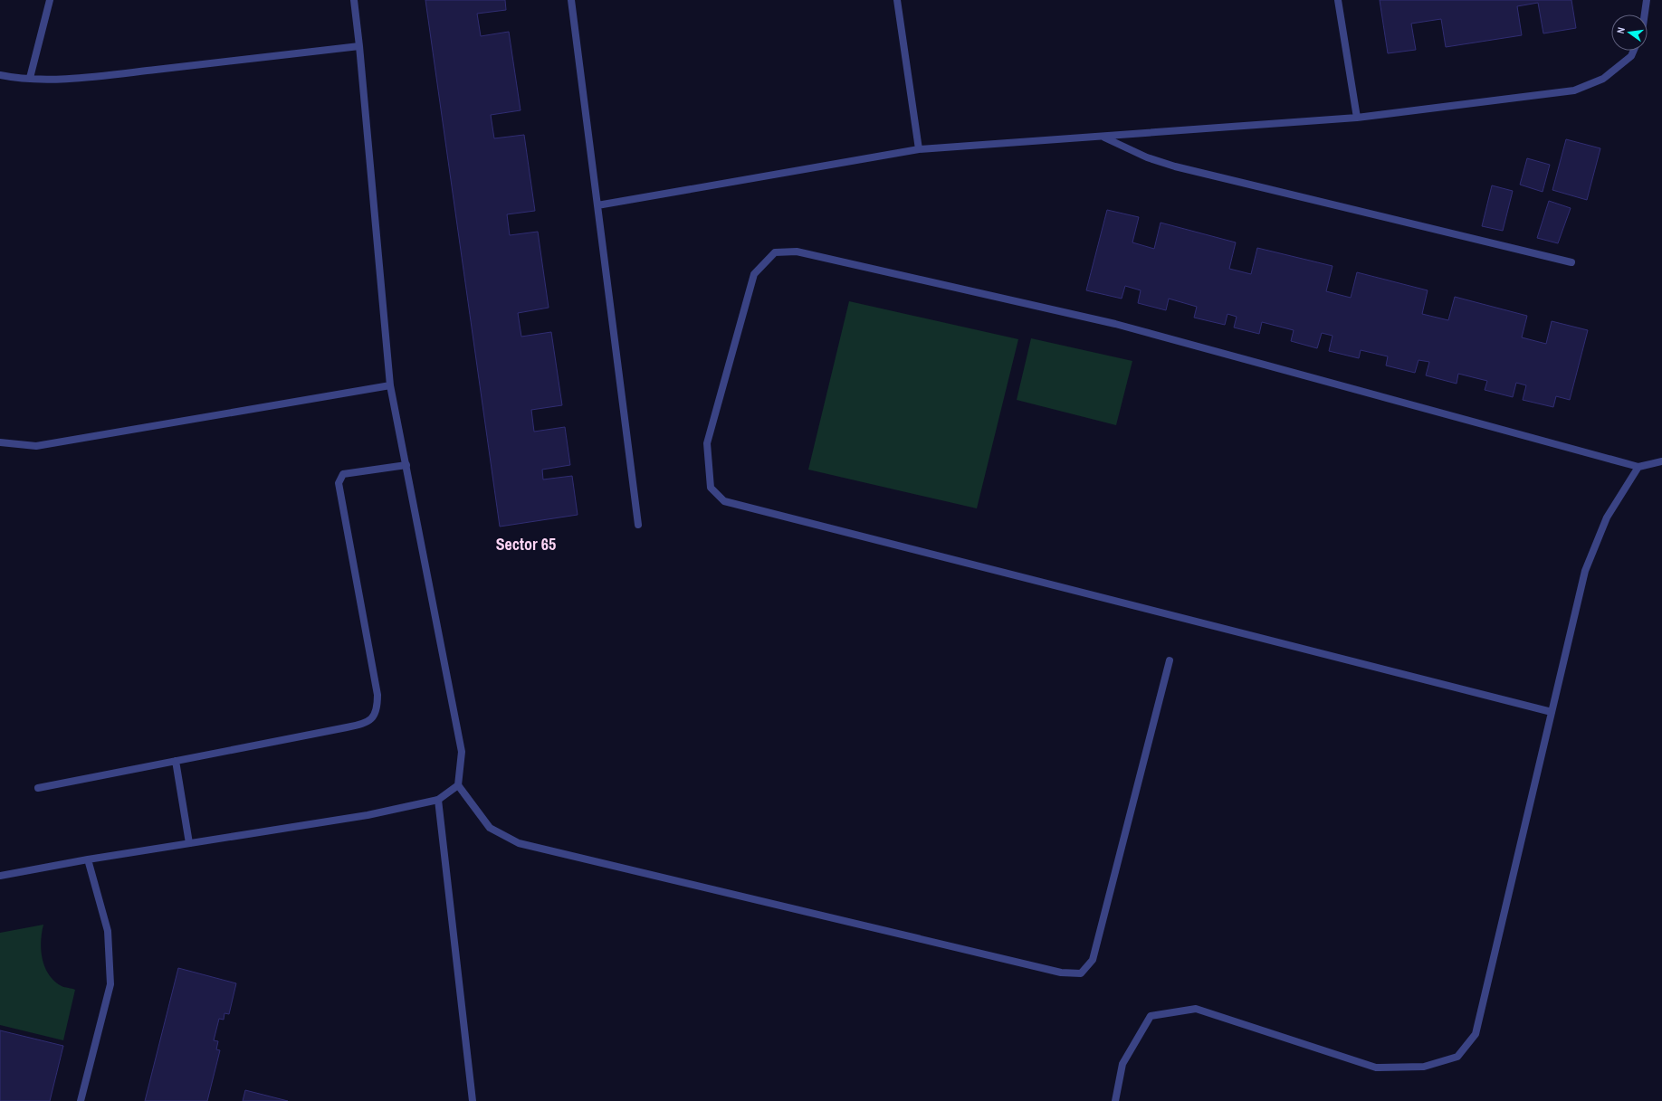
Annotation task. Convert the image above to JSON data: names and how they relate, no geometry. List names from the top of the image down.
{
  "districts": ["Sector 65"],
  "north": "left"
}
